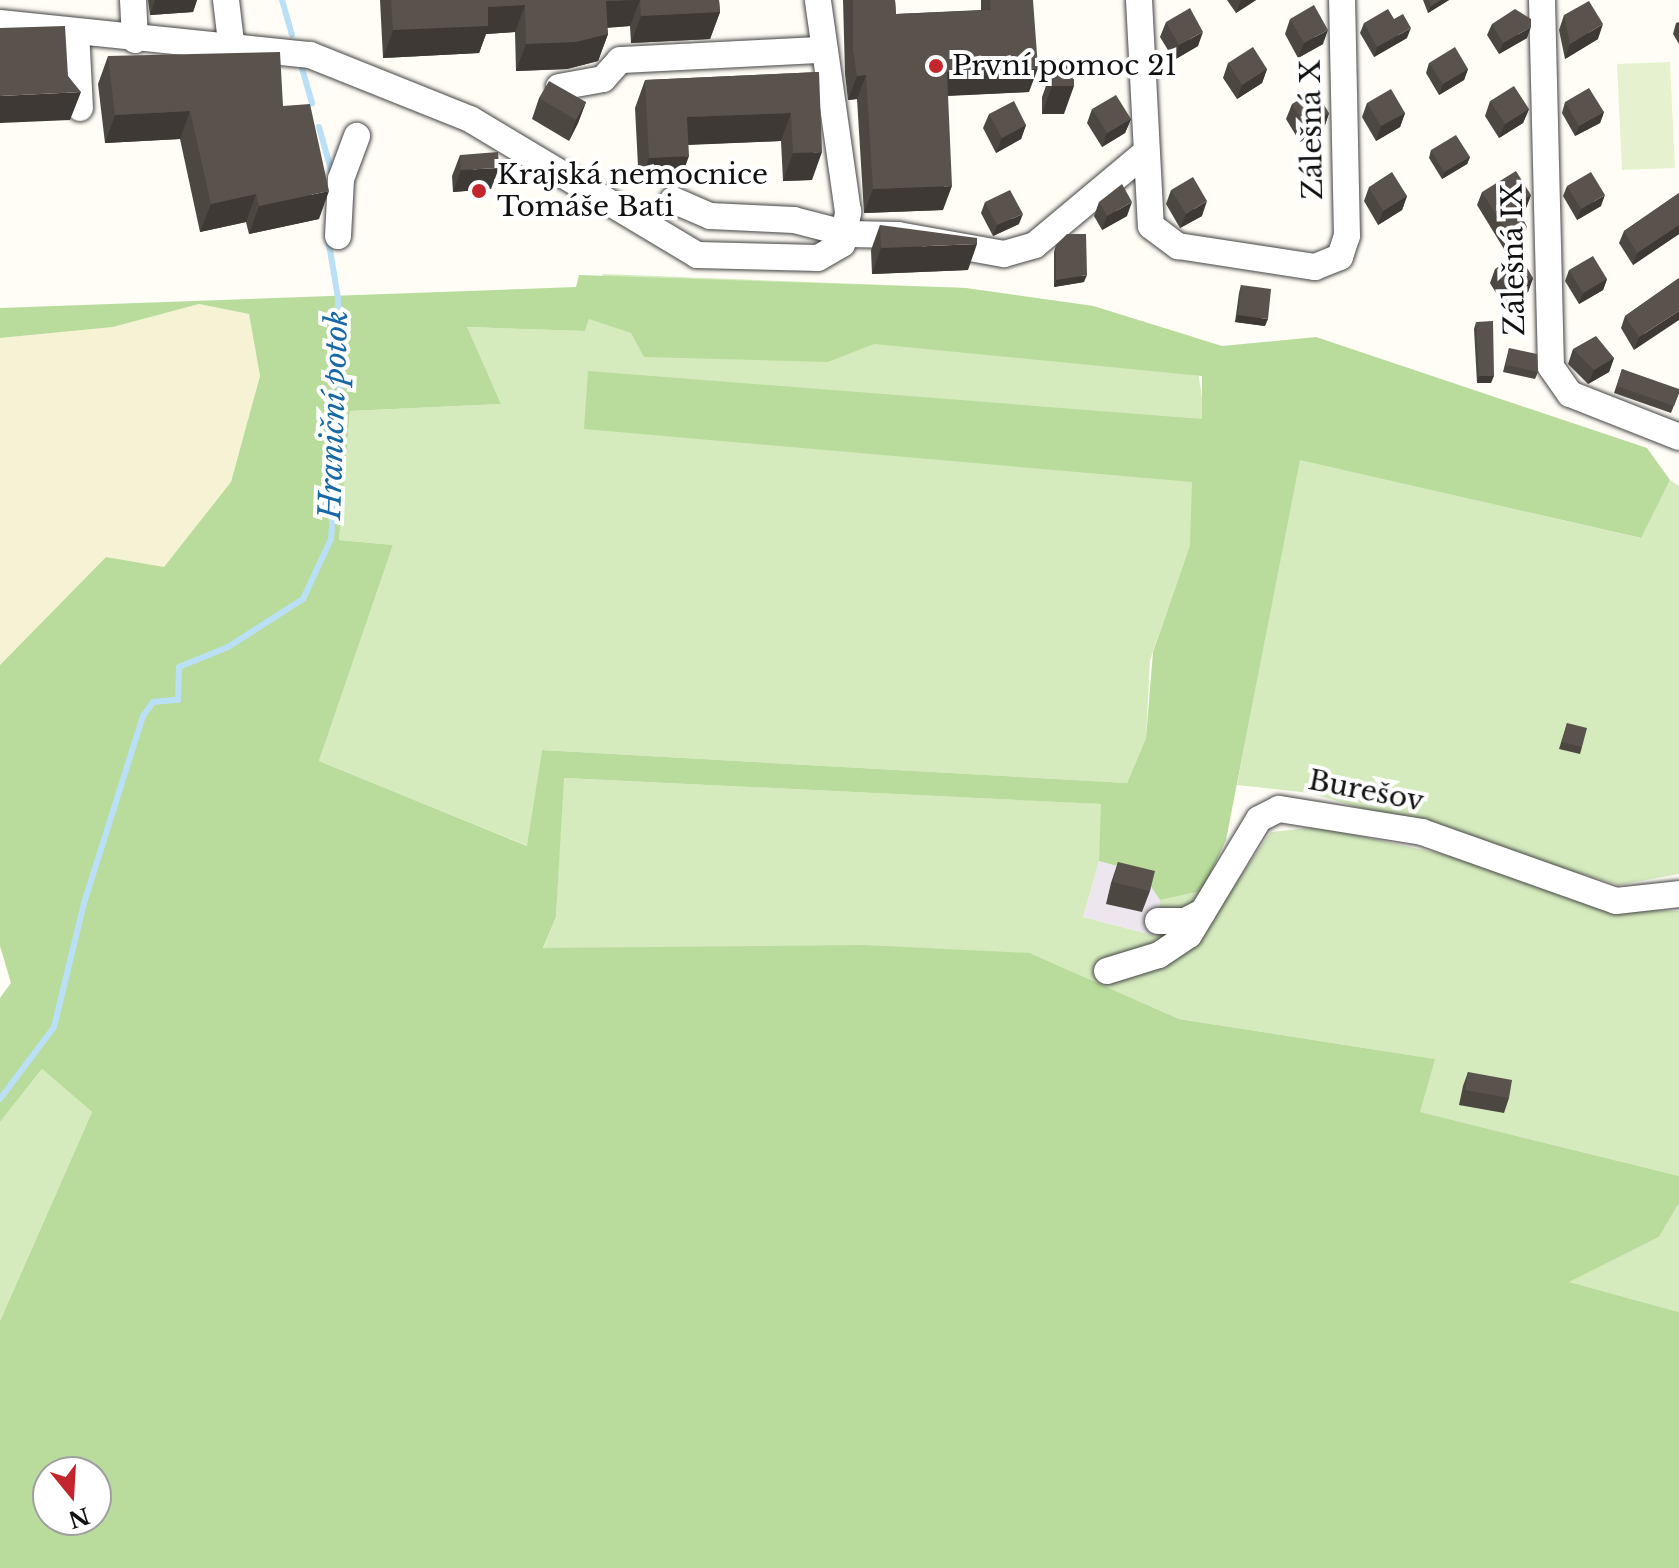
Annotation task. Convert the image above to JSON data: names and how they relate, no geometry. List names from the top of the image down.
{
  "streets": {
    "street": ["Zálešná X", "Zálešná IX", "Burešov"]
  },
  "water": ["Hraniční potok"],
  "places": ["První pomoc 21", "Krajská nemocnice Tomáše Bati"],
  "north": "bottom"
}
